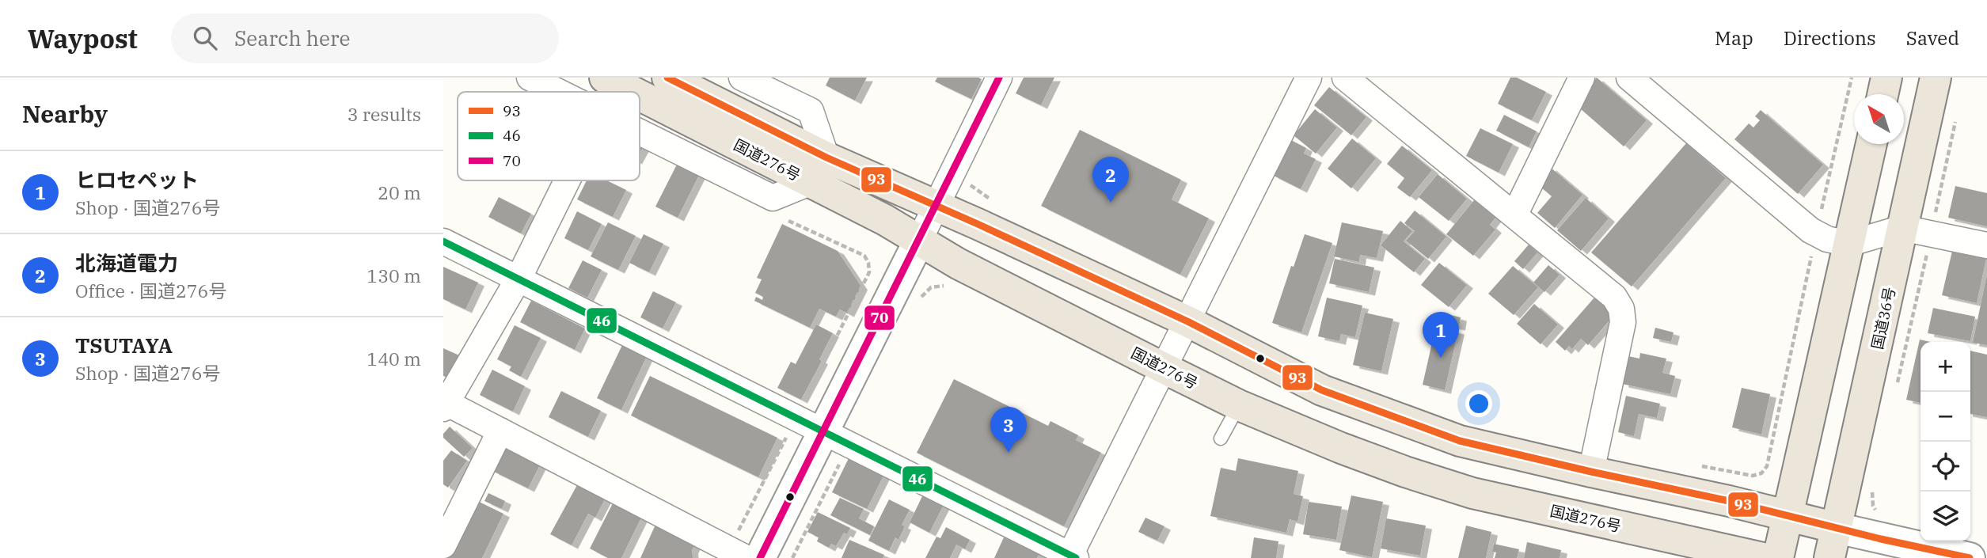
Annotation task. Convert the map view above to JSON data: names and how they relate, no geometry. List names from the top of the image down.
{
  "streets": {
    "highway": ["国道276号", "国道36号"]
  },
  "crossings": [
    ["国道276号", "国道36号"]
  ],
  "lines": ["transit line 93", "transit line 70", "transit line 46"],
  "legend": ["93", "46", "70"],
  "north": "top left",
  "page": {
    "header": "Waypost",
    "search": "Search here",
    "nav": ["Map", "Directions", "Saved"],
    "heading": ["Nearby", "3 results"],
    "list": [
      {
        "mark": "1",
        "name": "ヒロセペット",
        "note": "Shop · 国道276号",
        "value": "20 m"
      },
      {
        "mark": "2",
        "name": "北海道電力",
        "note": "Office · 国道276号",
        "value": "130 m"
      },
      {
        "mark": "3",
        "name": "TSUTAYA",
        "note": "Shop · 国道276号",
        "value": "140 m"
      }
    ],
    "pins": ["2", "1", "3"],
    "map_buttons": ["+", "−"]
  }
}
